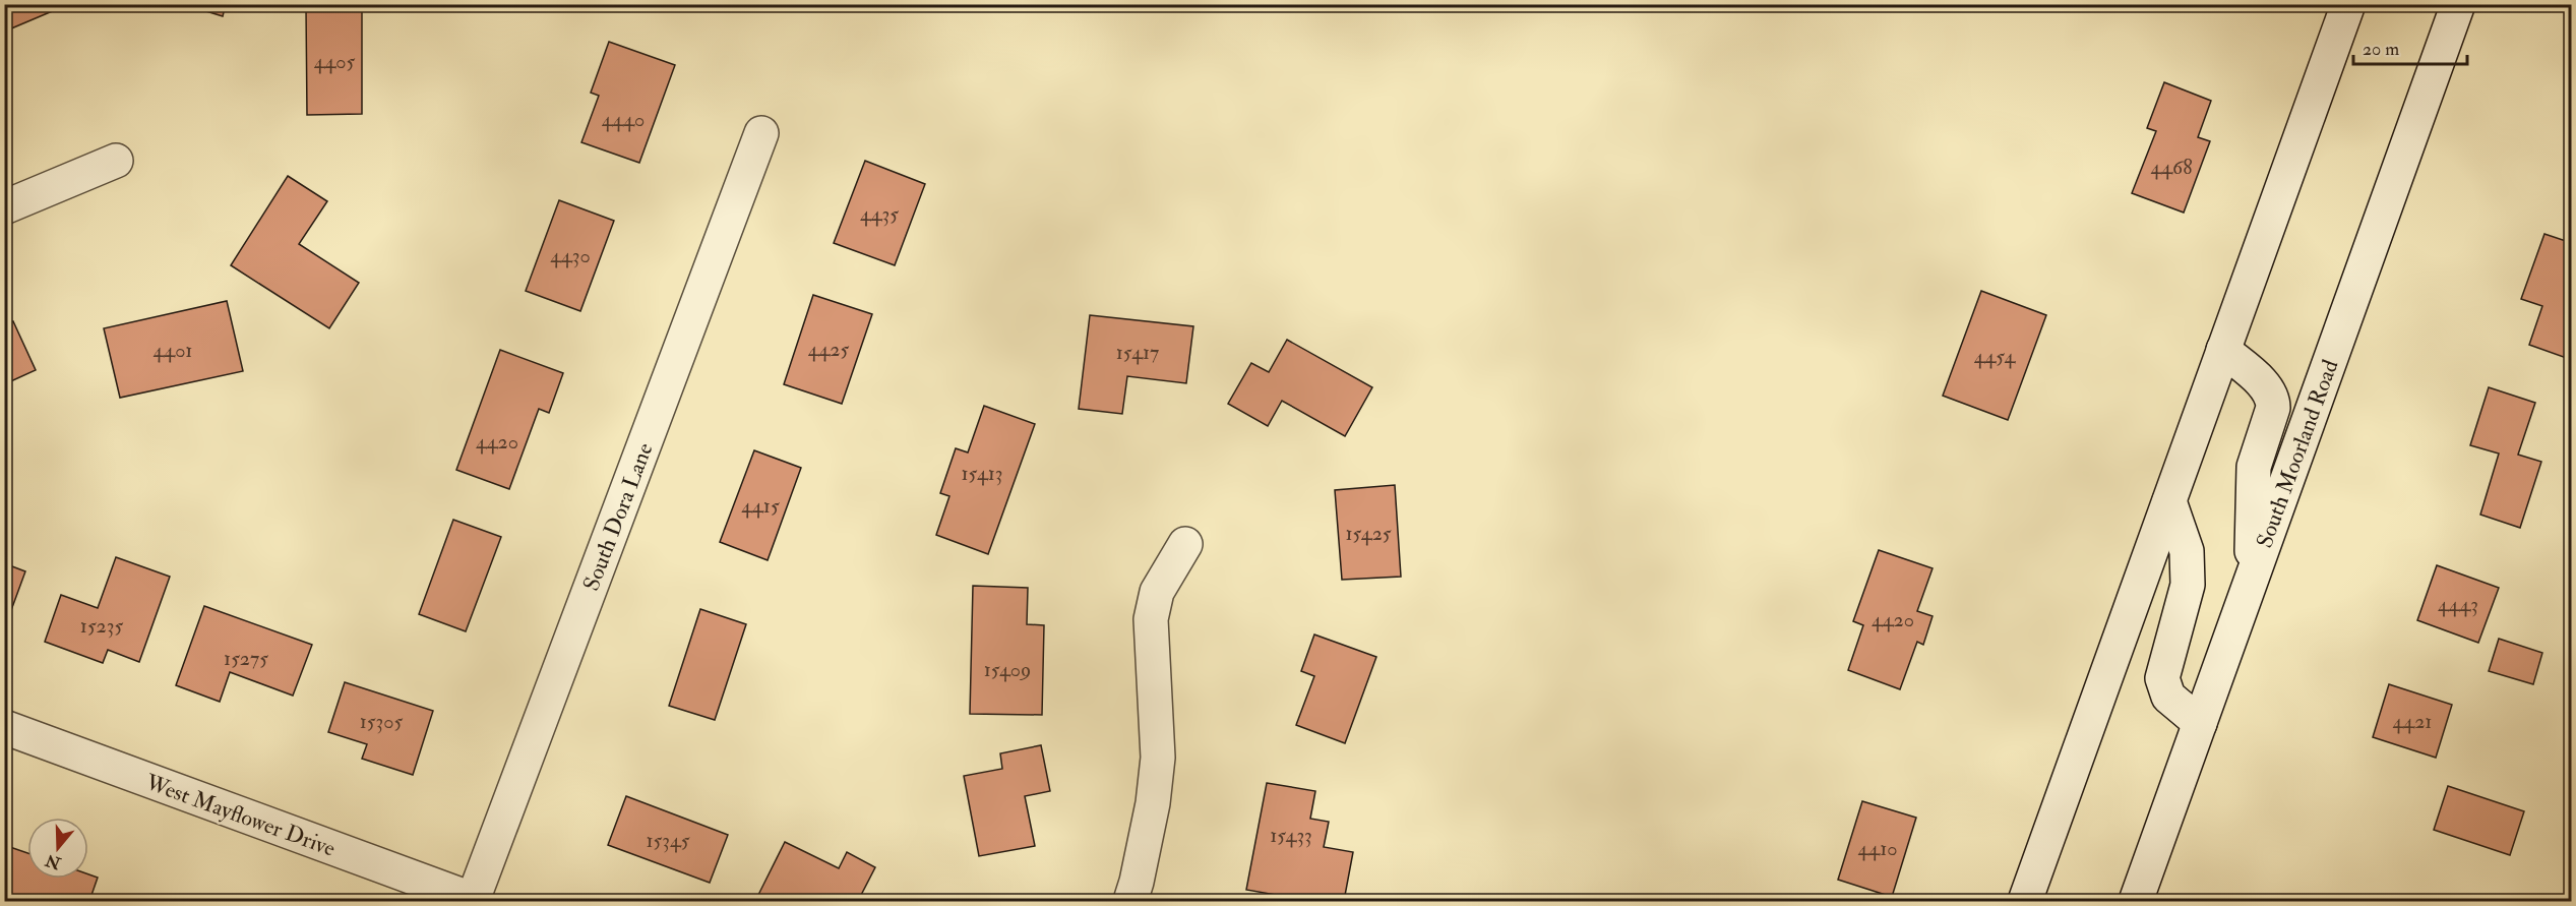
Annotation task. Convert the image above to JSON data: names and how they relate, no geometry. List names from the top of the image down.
{
  "streets": {
    "main road": ["South Moorland Road", "South Dora Lane", "West Mayflower Drive"]
  },
  "crossings": [
    ["South Dora Lane", "West Mayflower Drive"]
  ],
  "house_numbers": [
    "4405",
    "4440",
    "4468",
    "4435",
    "4430",
    "4425",
    "4401",
    "15417",
    "4454",
    "4420",
    "15413",
    "4415",
    "15425",
    "4443",
    "4420",
    "15235",
    "15275",
    "15409",
    "15305",
    "4421",
    "15433",
    "15345",
    "4410"
  ],
  "scale_bar": "20 m",
  "north": "bottom"
}
